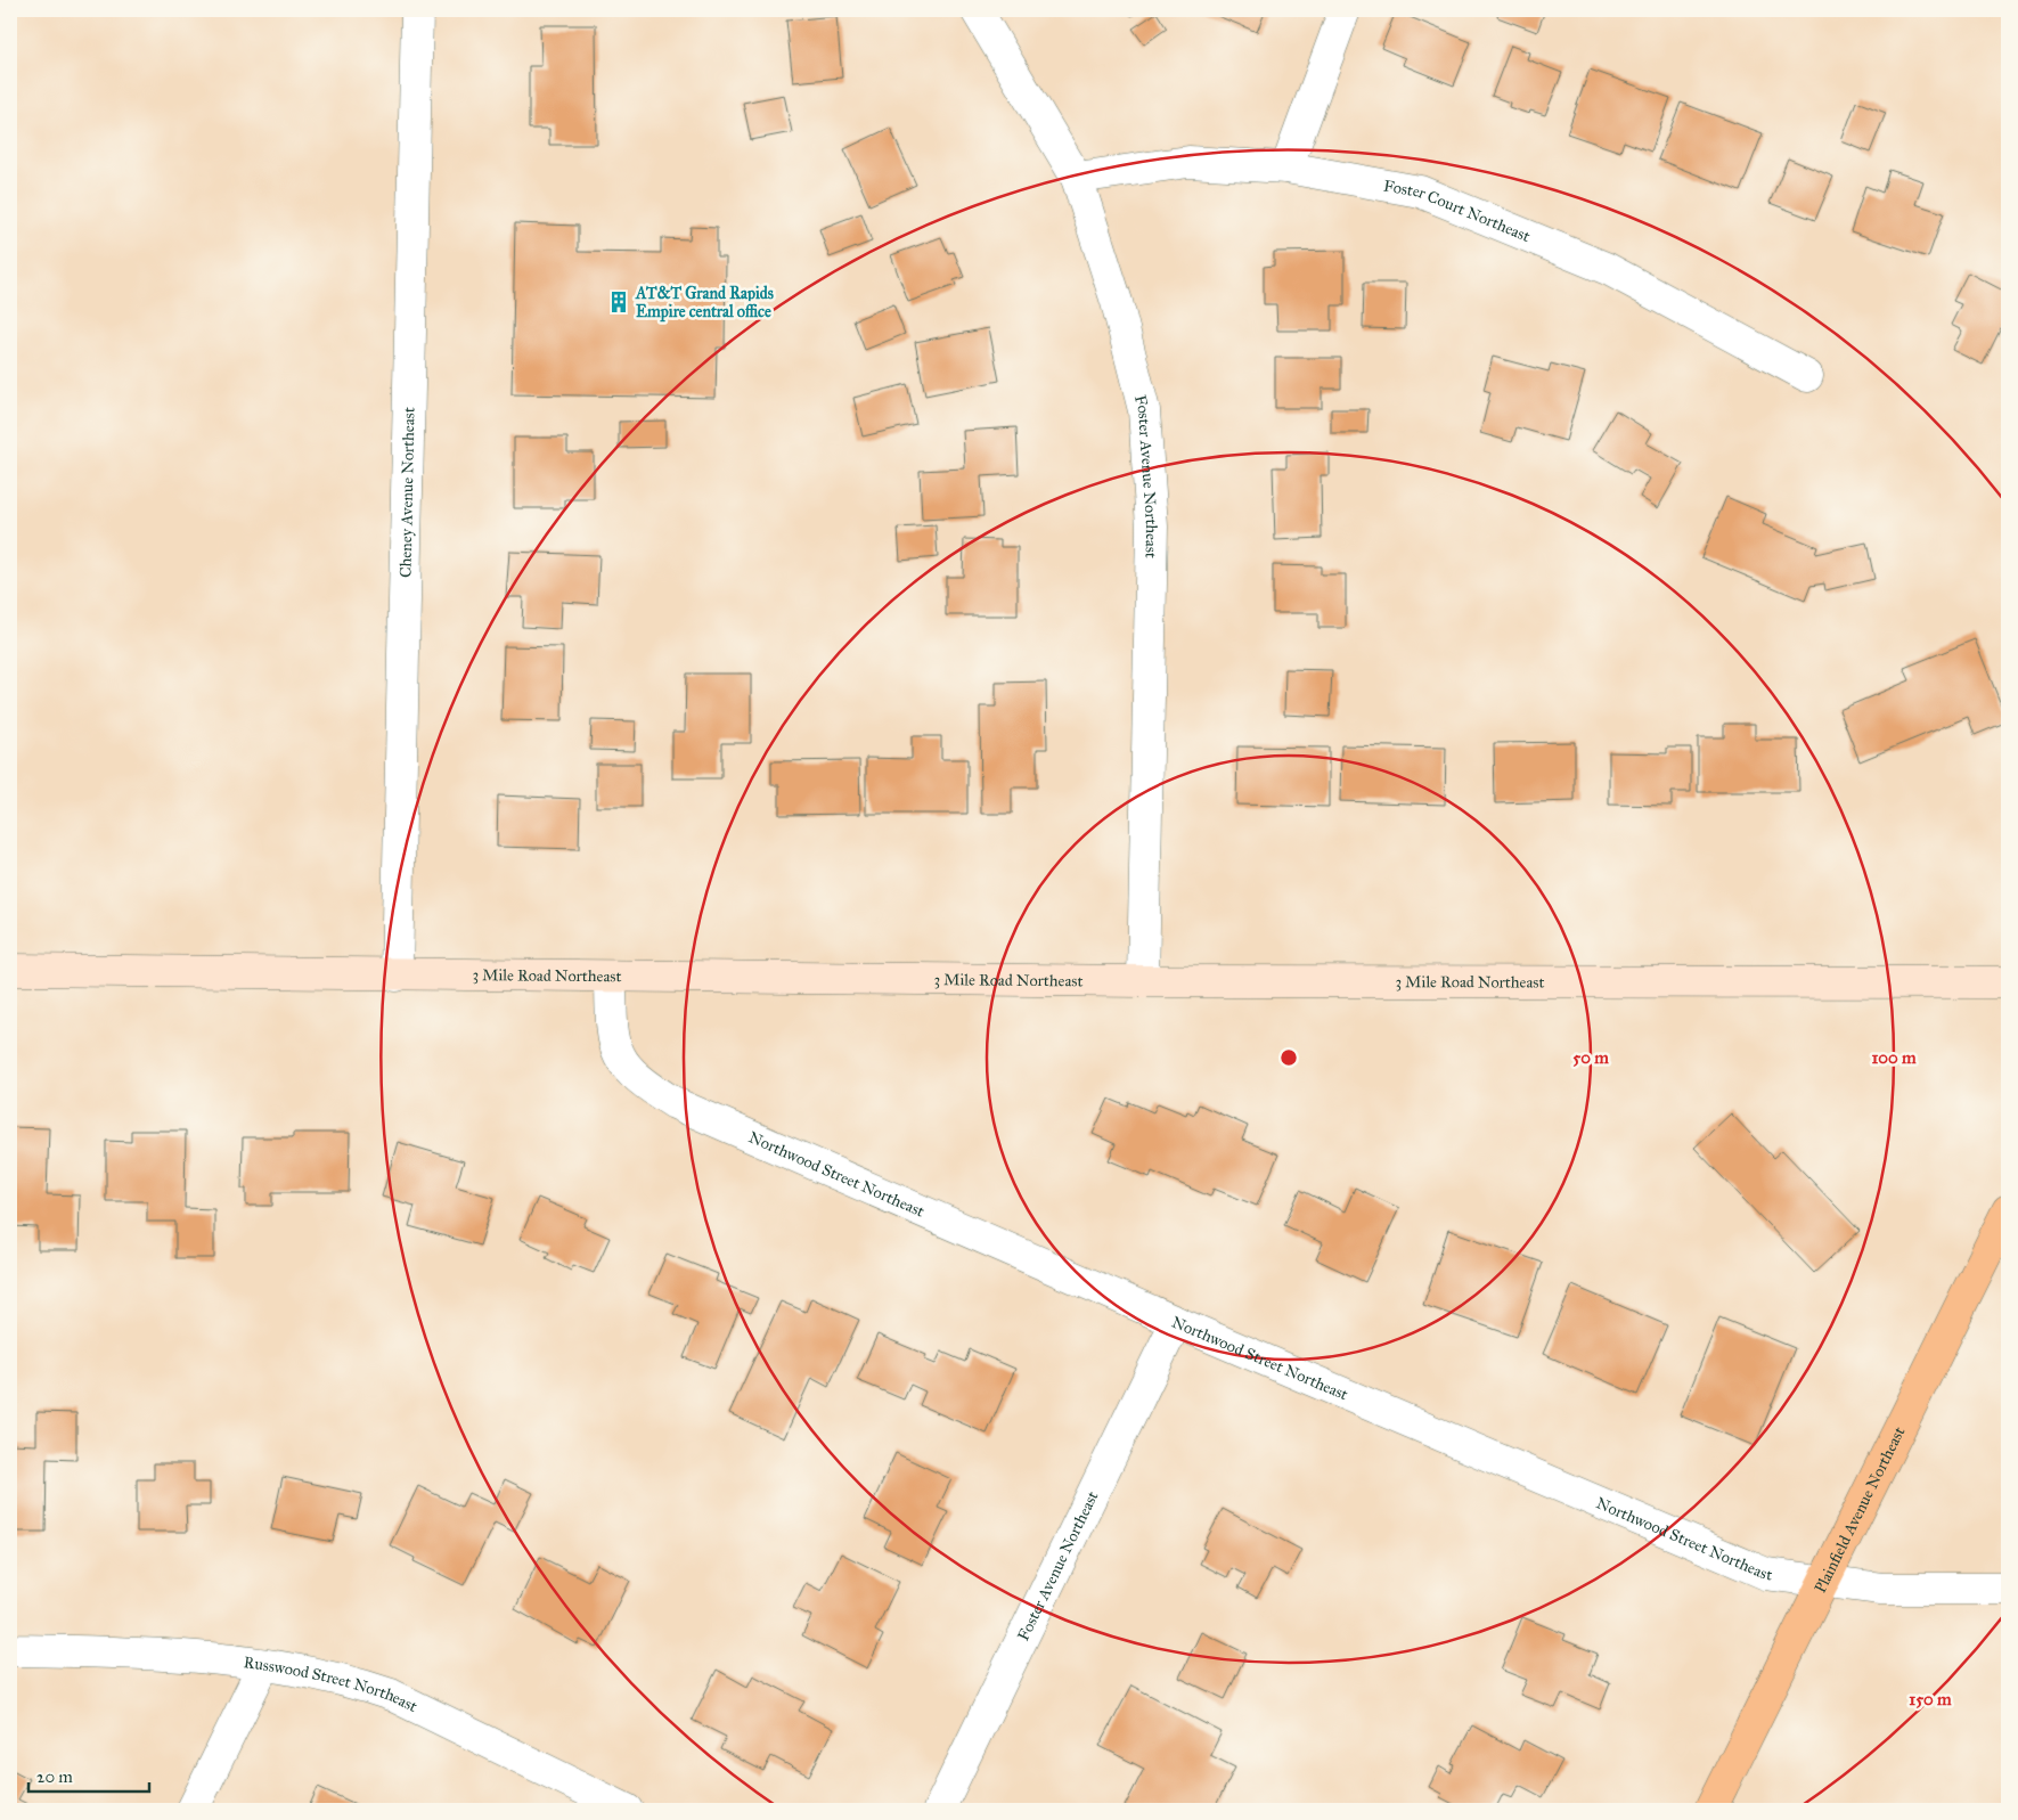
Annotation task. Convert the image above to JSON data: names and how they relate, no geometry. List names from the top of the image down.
{
  "streets": {
    "main road": ["3 Mile Road Northeast", "Plainfield Avenue Northeast"],
    "street": [
      "Foster Court Northeast",
      "Foster Avenue Northeast",
      "Cheney Avenue Northeast",
      "Northwood Street Northeast",
      "Russwood Street Northeast"
    ]
  },
  "crossings": [
    ["Foster Court Northeast", "Foster Avenue Northeast"],
    ["Foster Avenue Northeast", "3 Mile Road Northeast"],
    ["Foster Avenue Northeast", "Northwood Street Northeast"],
    ["Cheney Avenue Northeast", "3 Mile Road Northeast"],
    ["3 Mile Road Northeast", "Northwood Street Northeast"],
    ["Northwood Street Northeast", "Plainfield Avenue Northeast"]
  ],
  "places": {
    "building": ["AT&T Grand Rapids Empire central office"]
  },
  "scale_bar": "20 m",
  "rings": ["50 m", "100 m", "150 m"]
}
